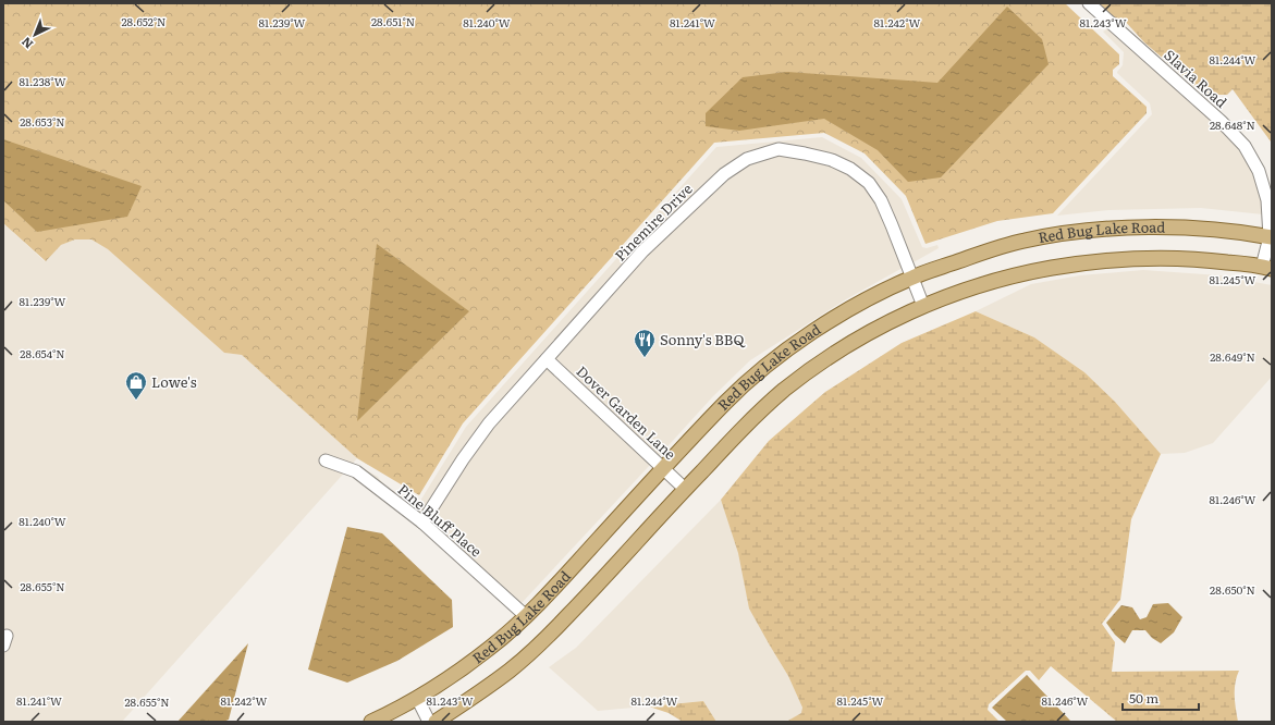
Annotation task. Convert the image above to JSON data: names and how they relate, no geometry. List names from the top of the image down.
{
  "streets": {
    "main road": ["Red Bug Lake Road"],
    "street": [
      "Slavia Road",
      "Pinemire Drive",
      "Dover Garden Lane",
      "Pine Bluff Place"
    ]
  },
  "crossings": [
    ["Slavia Road", "Red Bug Lake Road"],
    ["Pinemire Drive", "Red Bug Lake Road"],
    ["Pinemire Drive", "Dover Garden Lane"],
    ["Pinemire Drive", "Pine Bluff Place"],
    ["Red Bug Lake Road", "Dover Garden Lane"],
    ["Red Bug Lake Road", "Pine Bluff Place"]
  ],
  "places": {
    "restaurant": ["Sonny's BBQ"],
    "shop": ["Lowe's"]
  },
  "scale_bar": "50 m",
  "north": "bottom left",
  "coordinates": [
    "28.651°N",
    "28.652°N",
    "81.239°W",
    "81.240°W",
    "81.241°W",
    "81.242°W",
    "81.243°W",
    "81.244°W",
    "81.238°W",
    "28.653°N",
    "28.648°N",
    "81.245°W",
    "28.654°N",
    "28.649°N",
    "81.246°W",
    "28.655°N",
    "28.650°N"
  ]
}
